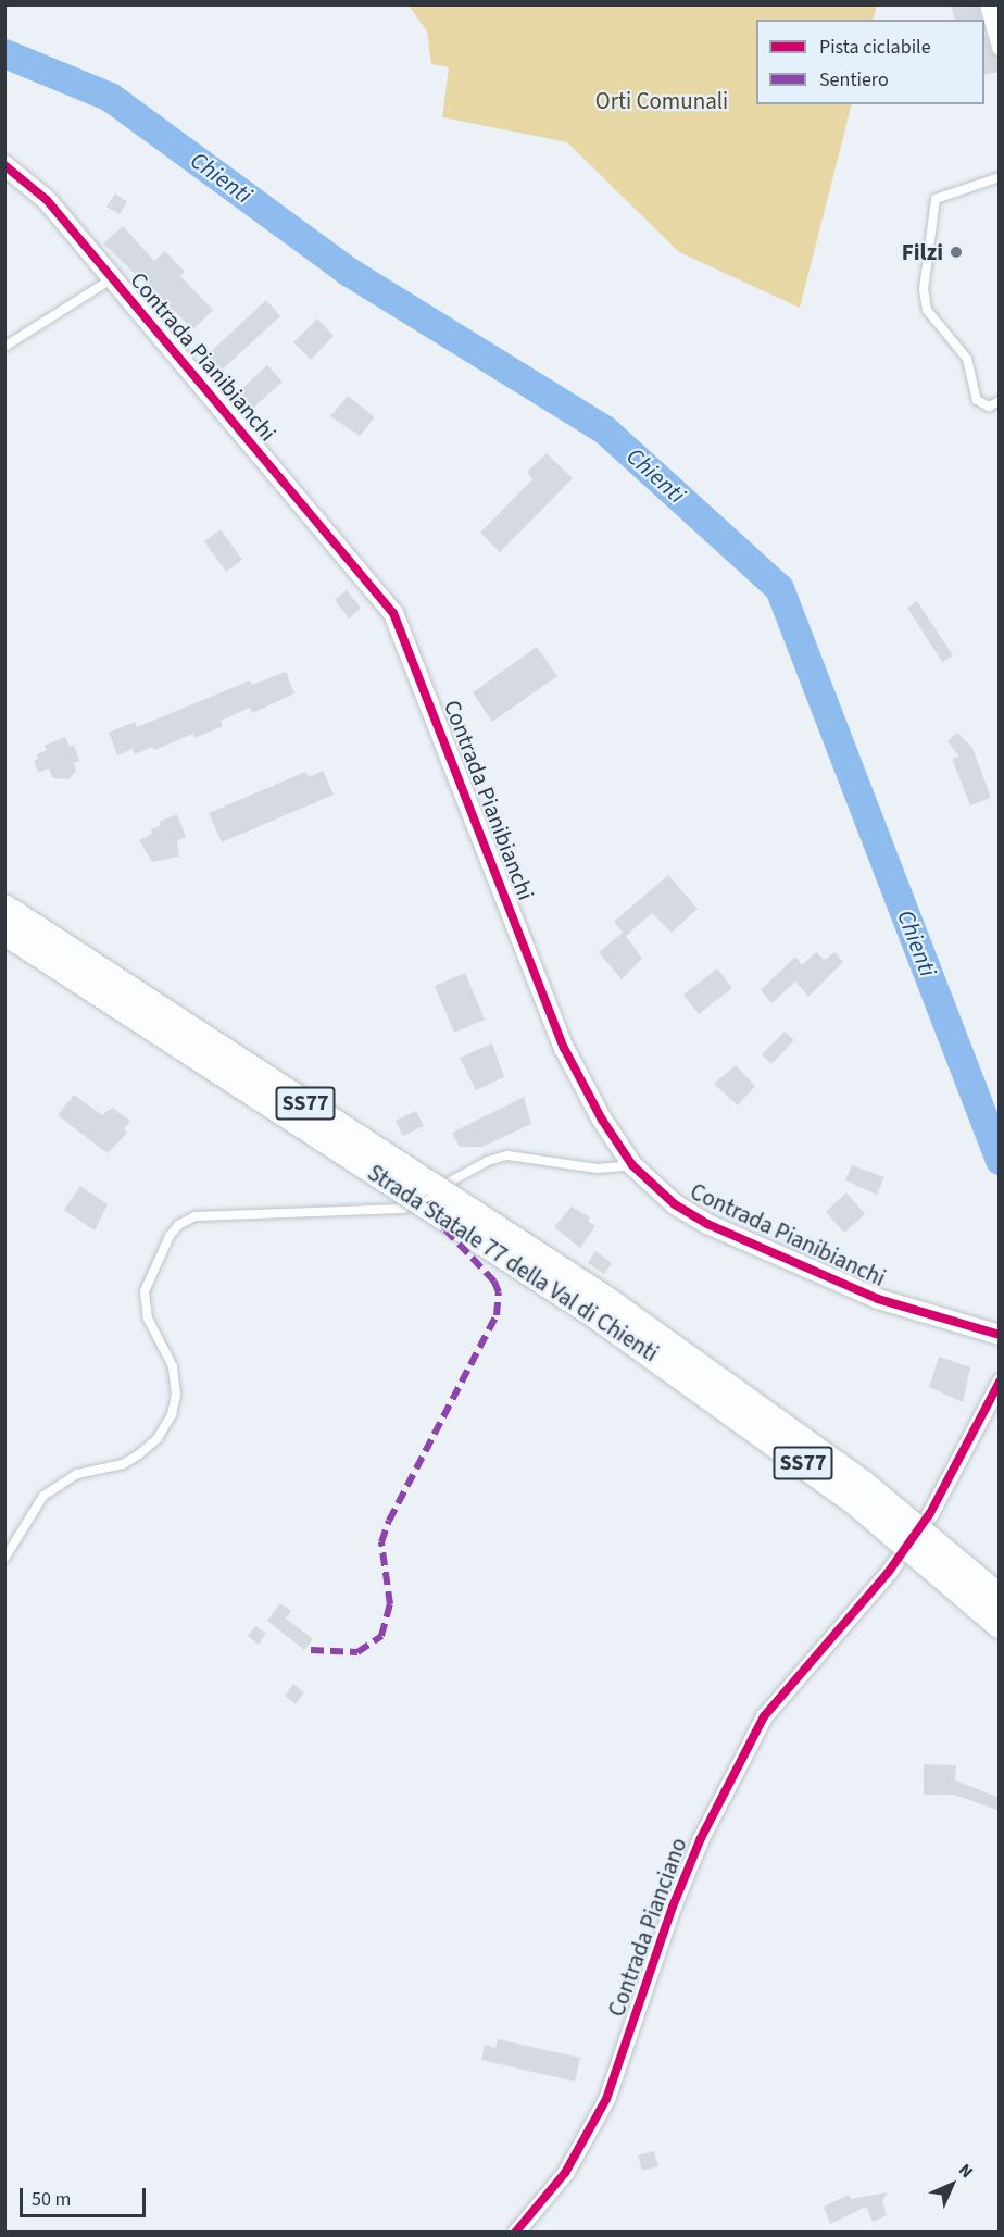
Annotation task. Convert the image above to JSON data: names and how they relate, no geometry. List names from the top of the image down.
{
  "streets": {
    "highway": ["SS77", "Strada Statale 77 della Val di Chienti"],
    "street": ["Contrada Pianibianchi", "Contrada Pianciano"]
  },
  "water": ["Chienti"],
  "parks": ["Orti Comunali"],
  "places": ["Filzi"],
  "legend": ["Pista ciclabile", "Sentiero"],
  "scale_bar": "50 m",
  "north": "top right"
}
